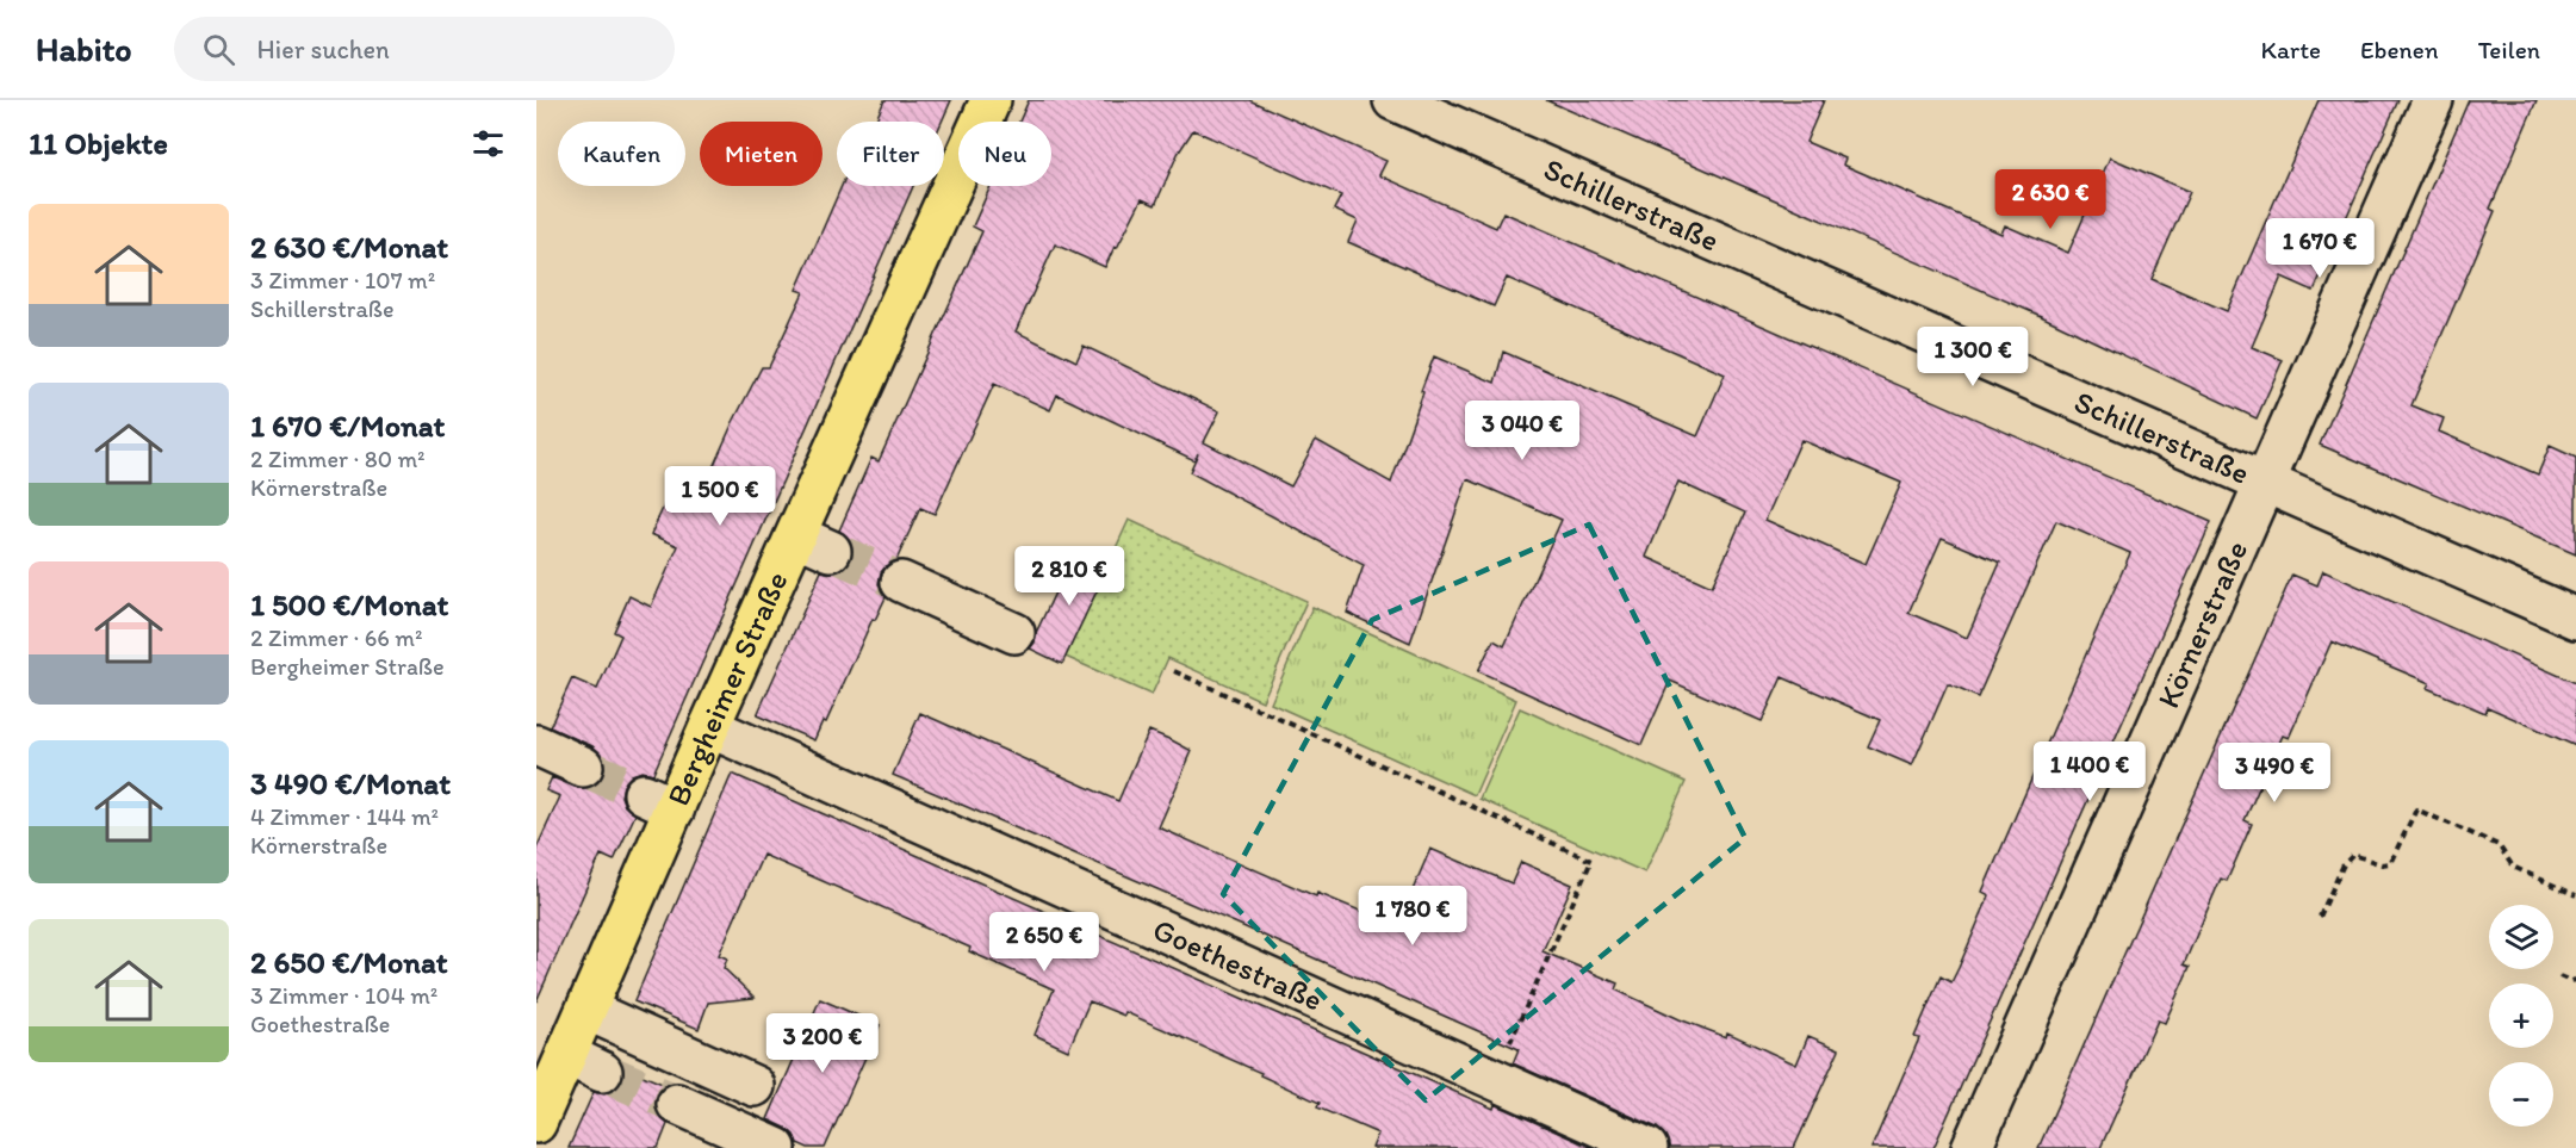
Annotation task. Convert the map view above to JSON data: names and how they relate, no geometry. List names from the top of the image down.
{
  "streets": {
    "main road": ["Bergheimer Straße"],
    "street": ["Schillerstraße", "Körnerstraße", "Goethestraße"]
  },
  "crossings": [
    ["Schillerstraße", "Körnerstraße"],
    ["Bergheimer Straße", "Goethestraße"]
  ],
  "page": {
    "header": "Habito",
    "search": "Hier suchen",
    "nav": ["Karte", "Ebenen", "Teilen"],
    "heading": "11 Objekte",
    "chip": [
      "Kaufen",
      "Mieten",
      "Filter",
      "Neu"
    ],
    "price": [
      "2 630 €",
      "1 670 €",
      "1 300 €",
      "3 040 €",
      "1 500 €",
      "2 810 €",
      "1 400 €",
      "3 490 €",
      "1 780 €",
      "2 650 €",
      "3 200 €"
    ],
    "list": [
      {
        "name": "2 630 €/Monat",
        "note": "3 Zimmer · 107 m² · Schillerstraße"
      },
      {
        "name": "1 670 €/Monat",
        "note": "2 Zimmer · 80 m² · Körnerstraße"
      },
      {
        "name": "1 500 €/Monat",
        "note": "2 Zimmer · 66 m² · Bergheimer Straße"
      },
      {
        "name": "3 490 €/Monat",
        "note": "4 Zimmer · 144 m² · Körnerstraße"
      },
      {
        "name": "2 650 €/Monat",
        "note": "3 Zimmer · 104 m² · Goethestraße"
      }
    ],
    "map_buttons": ["+", "−"]
  }
}
